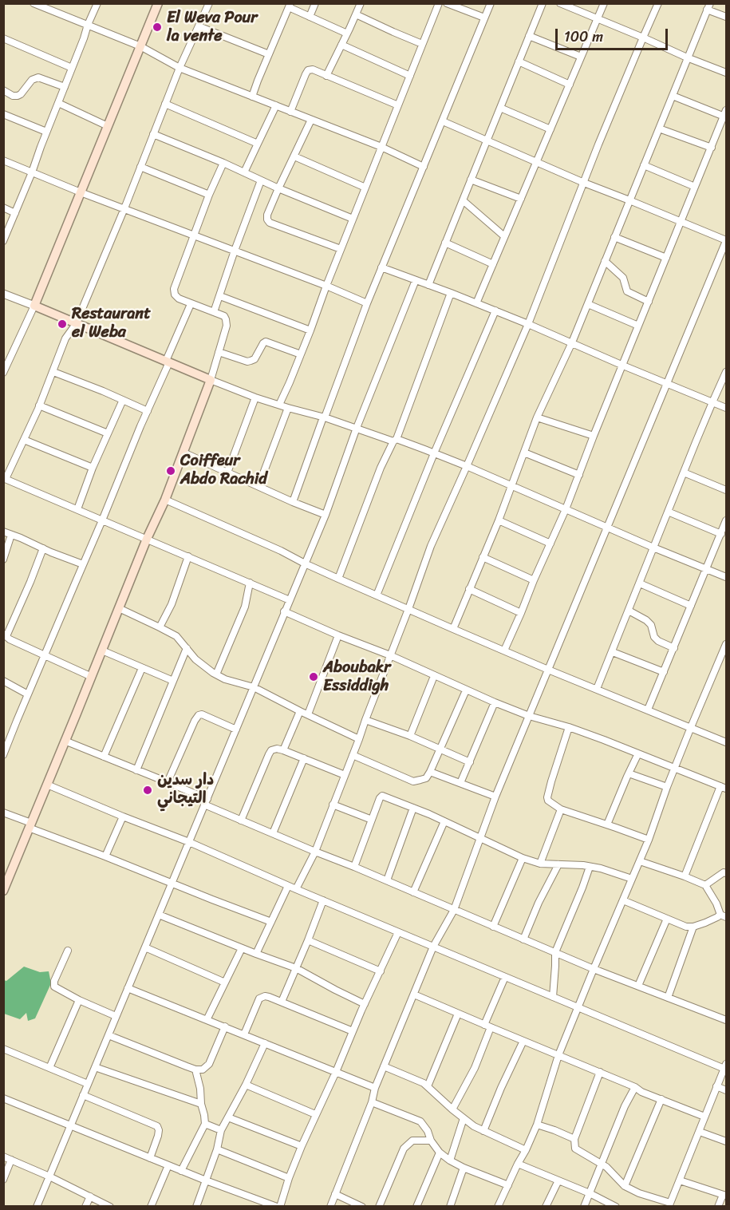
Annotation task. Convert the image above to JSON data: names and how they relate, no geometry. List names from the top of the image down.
{
  "places": [
    "El Weva Pour la vente",
    "Restaurant el Weba",
    "Coiffeur Abdo Rachid",
    "Aboubakr Essiddigh",
    "دار سدين التيجاني"
  ],
  "scale_bar": "100 m"
}
